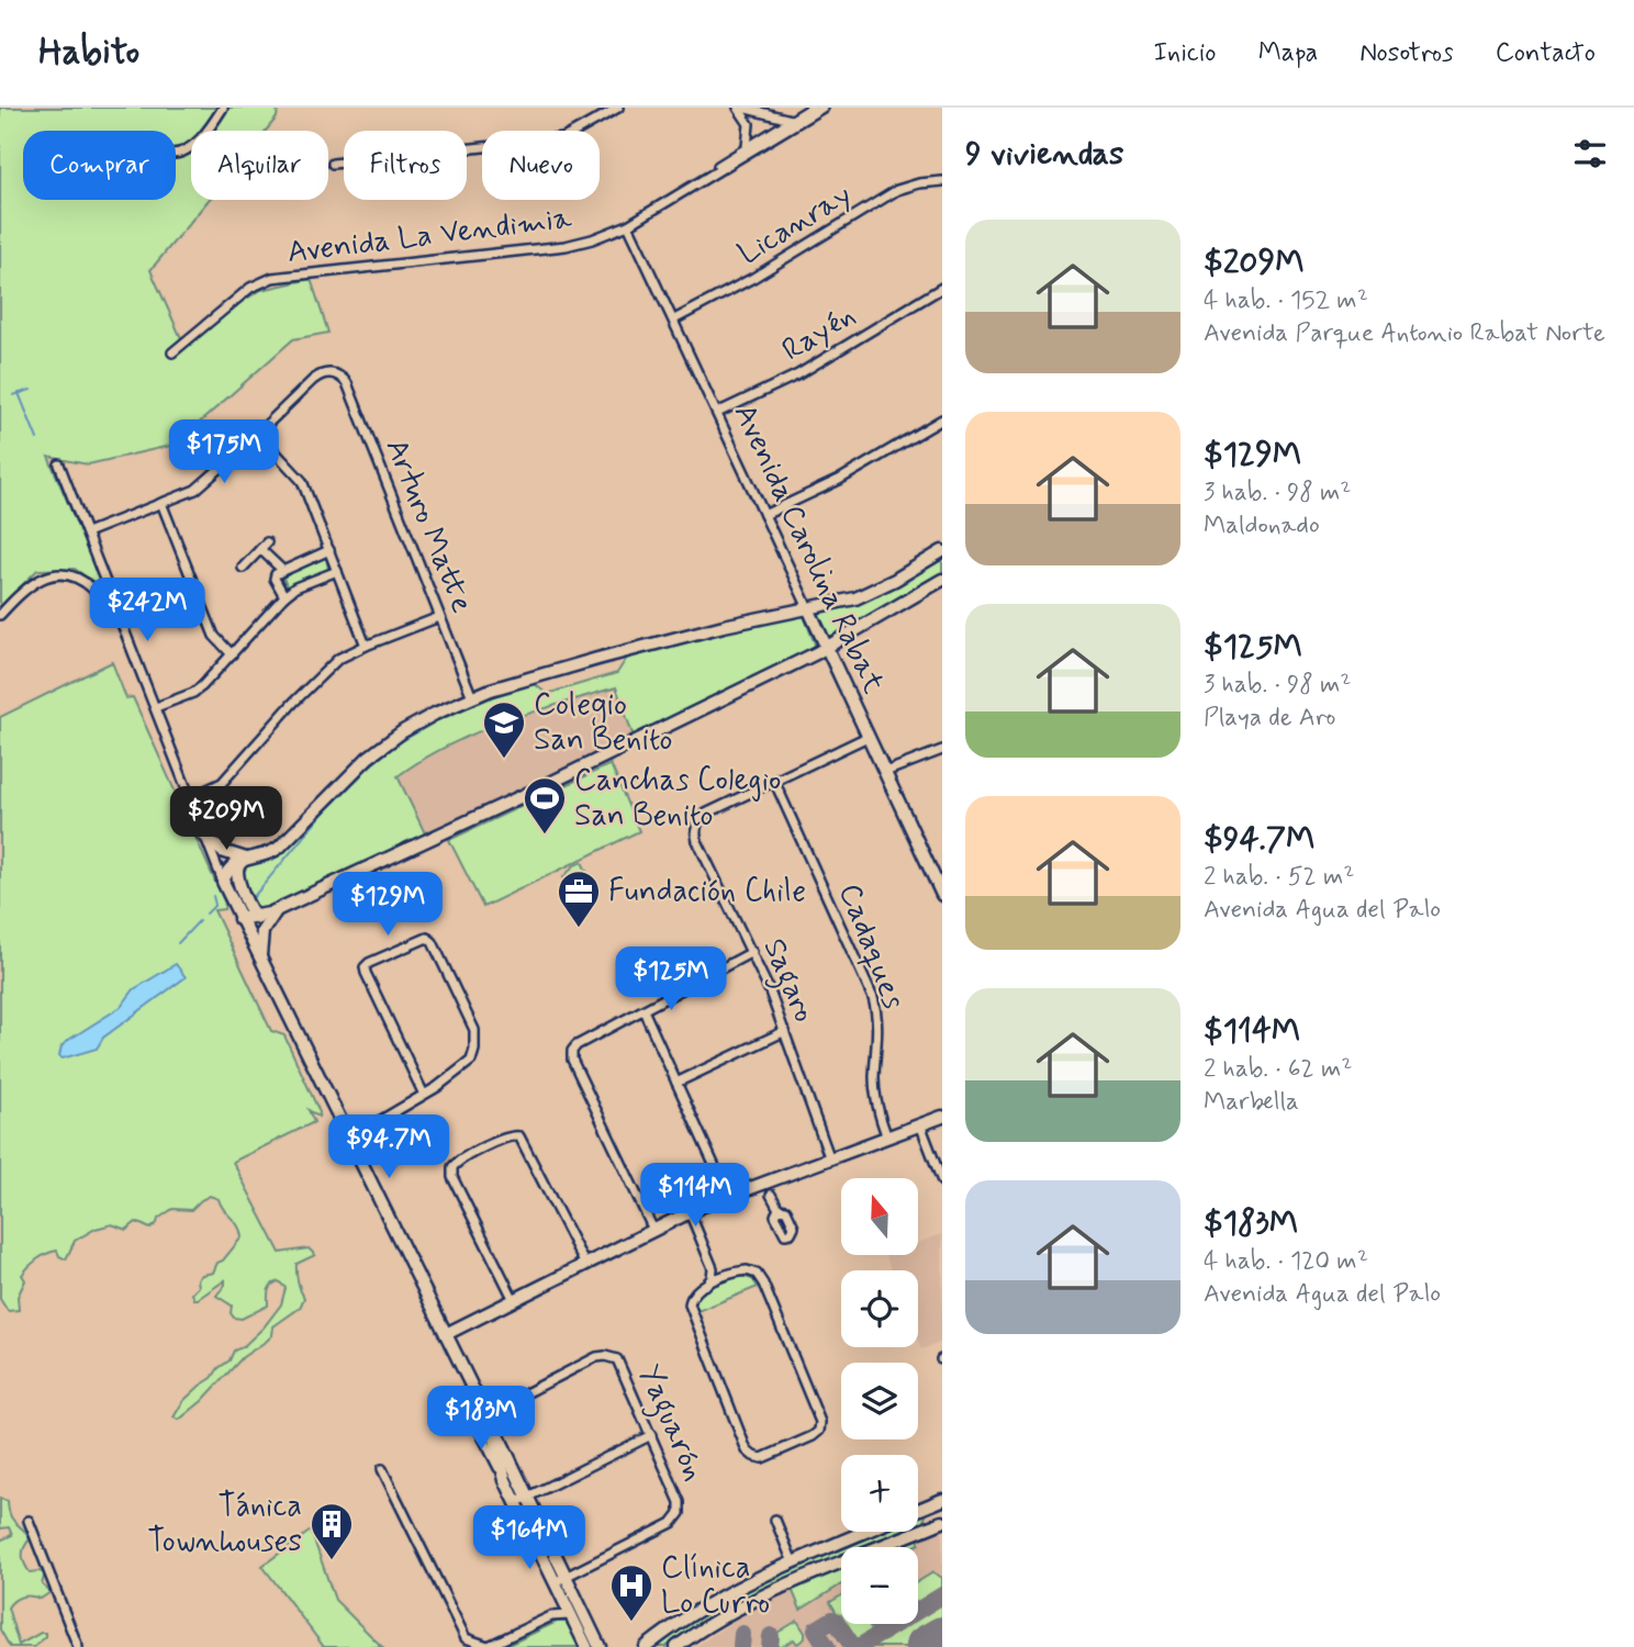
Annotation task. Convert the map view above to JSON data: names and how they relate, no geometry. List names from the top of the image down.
{
  "streets": {
    "street": [
      "Licanray",
      "Avenida La Vendimia",
      "Rayén",
      "Arturo Matte",
      "Avenida Carolina Rabat",
      "Cadaques",
      "Sagaro",
      "Yaguarón"
    ]
  },
  "crossings": [
    ["Licanray", "Avenida Carolina Rabat"],
    ["Avenida La Vendimia", "Avenida Carolina Rabat"],
    ["Rayén", "Avenida Carolina Rabat"],
    ["Cadaques", "Sagaro"]
  ],
  "places": {
    "school or university": ["Colegio San Benito"],
    "sports": ["Canchas Colegio San Benito"],
    "office": ["Fundación Chile"],
    "building": ["Tánica Townhouses"],
    "hospital": ["Clínica Lo Curro"]
  },
  "north": "top",
  "page": {
    "header": "Habito",
    "nav": [
      "Inicio",
      "Mapa",
      "Nosotros",
      "Contacto"
    ],
    "heading": "9 viviendas",
    "chip": [
      "Comprar",
      "Alquilar",
      "Filtros",
      "Nuevo"
    ],
    "list": [
      {
        "name": "$209M",
        "note": "4 hab. · 152 m² · Avenida Parque Antonio Rabat Norte"
      },
      {
        "name": "$129M",
        "note": "3 hab. · 98 m² · Maldonado"
      },
      {
        "name": "$125M",
        "note": "3 hab. · 98 m² · Playa de Aro"
      },
      {
        "name": "$94.7M",
        "note": "2 hab. · 52 m² · Avenida Agua del Palo"
      },
      {
        "name": "$114M",
        "note": "2 hab. · 62 m² · Marbella"
      },
      {
        "name": "$183M",
        "note": "4 hab. · 120 m² · Avenida Agua del Palo"
      }
    ],
    "price": [
      "$175M",
      "$242M",
      "$209M",
      "$129M",
      "$125M",
      "$94.7M",
      "$114M",
      "$183M",
      "$164M"
    ],
    "map_buttons": ["+", "−"]
  }
}
